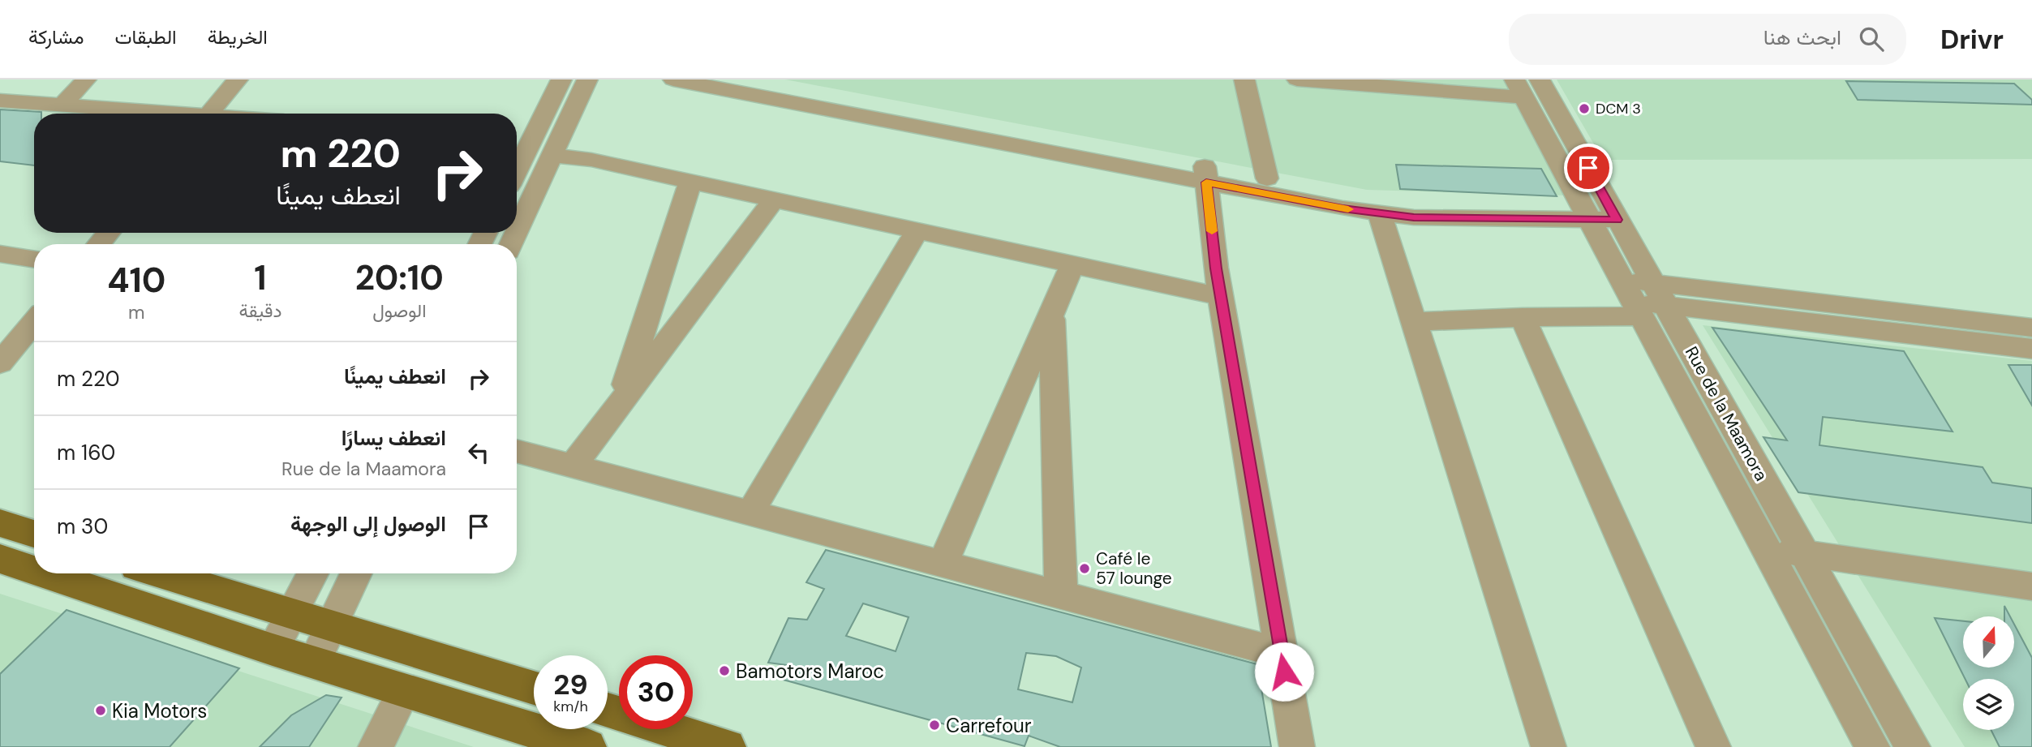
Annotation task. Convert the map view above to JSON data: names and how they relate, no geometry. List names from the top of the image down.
{
  "streets": {
    "street": ["Rue de la Maamora"]
  },
  "places": [
    "DCM 3",
    "Café le 57 lounge",
    "Bamotors Maroc",
    "Kia Motors",
    "Carrefour"
  ],
  "north": "top",
  "page": {
    "header": "Drivr",
    "search": "ابحث هنا",
    "nav": ["الخريطة", "الطبقات", "مشاركة"],
    "turn": ["220 m", "انعطف يمينًا"],
    "eta": [
      "20:10",
      "الوصول",
      "1",
      "دقيقة",
      "410",
      "m"
    ],
    "list": [
      {
        "name": "انعطف يمينًا",
        "value": "220 m"
      },
      {
        "name": "انعطف يسارًا",
        "note": "Rue de la Maamora",
        "value": "160 m"
      },
      {
        "name": "الوصول إلى الوجهة",
        "value": "30 m"
      }
    ],
    "speed": "29 km/h",
    "limit": "30"
  }
}
